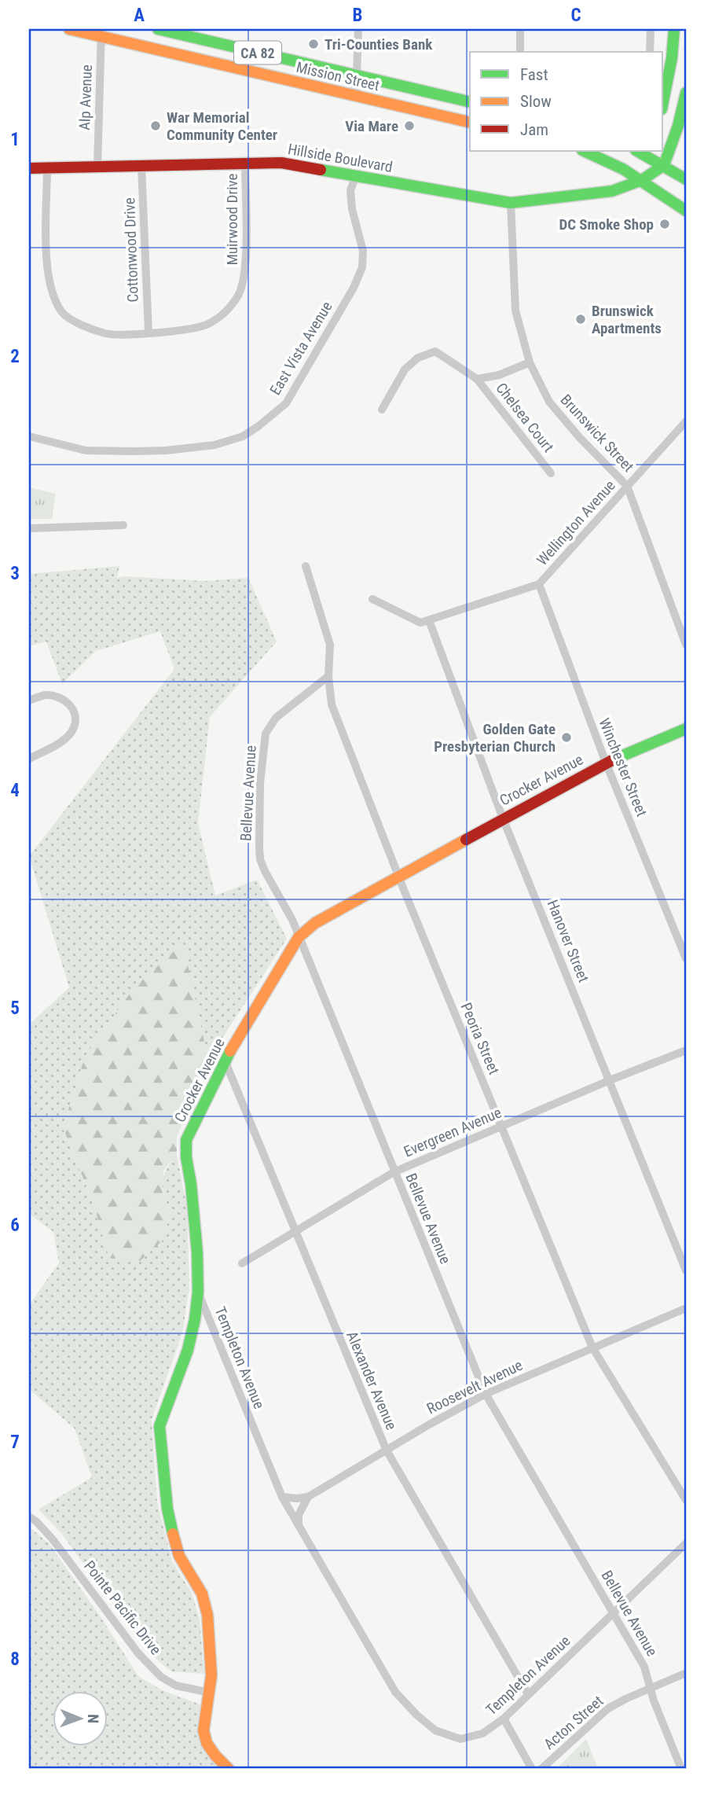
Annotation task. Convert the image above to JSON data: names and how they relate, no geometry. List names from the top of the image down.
{
  "streets": {
    "main road": [
      "CA 82",
      "Mission Street",
      "Hillside Boulevard",
      "Crocker Avenue"
    ],
    "street": [
      "Alp Avenue",
      "Muirwood Drive",
      "Cottonwood Drive",
      "East Vista Avenue",
      "Chelsea Court",
      "Brunswick Street",
      "Wellington Avenue",
      "Winchester Street",
      "Bellevue Avenue",
      "Hanover Street",
      "Peoria Street",
      "Evergreen Avenue",
      "Templeton Avenue",
      "Alexander Avenue",
      "Roosevelt Avenue",
      "Pointe Pacific Drive",
      "Acton Street"
    ]
  },
  "crossings": [
    ["Mission Street", "Alp Avenue"],
    ["Alp Avenue", "Hillside Boulevard"],
    ["Hillside Boulevard", "Muirwood Drive"],
    ["Hillside Boulevard", "Cottonwood Drive"],
    ["Hillside Boulevard", "East Vista Avenue"],
    ["Hillside Boulevard", "Brunswick Street"],
    ["Muirwood Drive", "Cottonwood Drive"],
    ["Chelsea Court", "Brunswick Street"],
    ["Brunswick Street", "Wellington Avenue"],
    ["Wellington Avenue", "Winchester Street"],
    ["Wellington Avenue", "Hanover Street"],
    ["Winchester Street", "Crocker Avenue"],
    ["Crocker Avenue", "Bellevue Avenue"],
    ["Crocker Avenue", "Hanover Street"],
    ["Crocker Avenue", "Peoria Street"],
    ["Crocker Avenue", "Templeton Avenue"],
    ["Crocker Avenue", "Alexander Avenue"],
    ["Crocker Avenue", "Pointe Pacific Drive"],
    ["Bellevue Avenue", "Peoria Street"],
    ["Bellevue Avenue", "Evergreen Avenue"],
    ["Bellevue Avenue", "Templeton Avenue"],
    ["Bellevue Avenue", "Roosevelt Avenue"],
    ["Bellevue Avenue", "Acton Street"],
    ["Hanover Street", "Evergreen Avenue"],
    ["Peoria Street", "Evergreen Avenue"],
    ["Peoria Street", "Roosevelt Avenue"],
    ["Evergreen Avenue", "Alexander Avenue"],
    ["Templeton Avenue", "Alexander Avenue"],
    ["Alexander Avenue", "Roosevelt Avenue"]
  ],
  "places": [
    "Tri-Counties Bank",
    "War Memorial Community Center",
    "Via Mare",
    "DC Smoke Shop",
    "Brunswick Apartments",
    "Golden Gate Presbyterian Church"
  ],
  "legend": ["Fast", "Slow", "Jam"],
  "north": "right",
  "grid": {
    "columns": ["A", "B", "C"],
    "rows": [
      "1",
      "2",
      "3",
      "4",
      "5",
      "6",
      "7",
      "8"
    ]
  }
}
